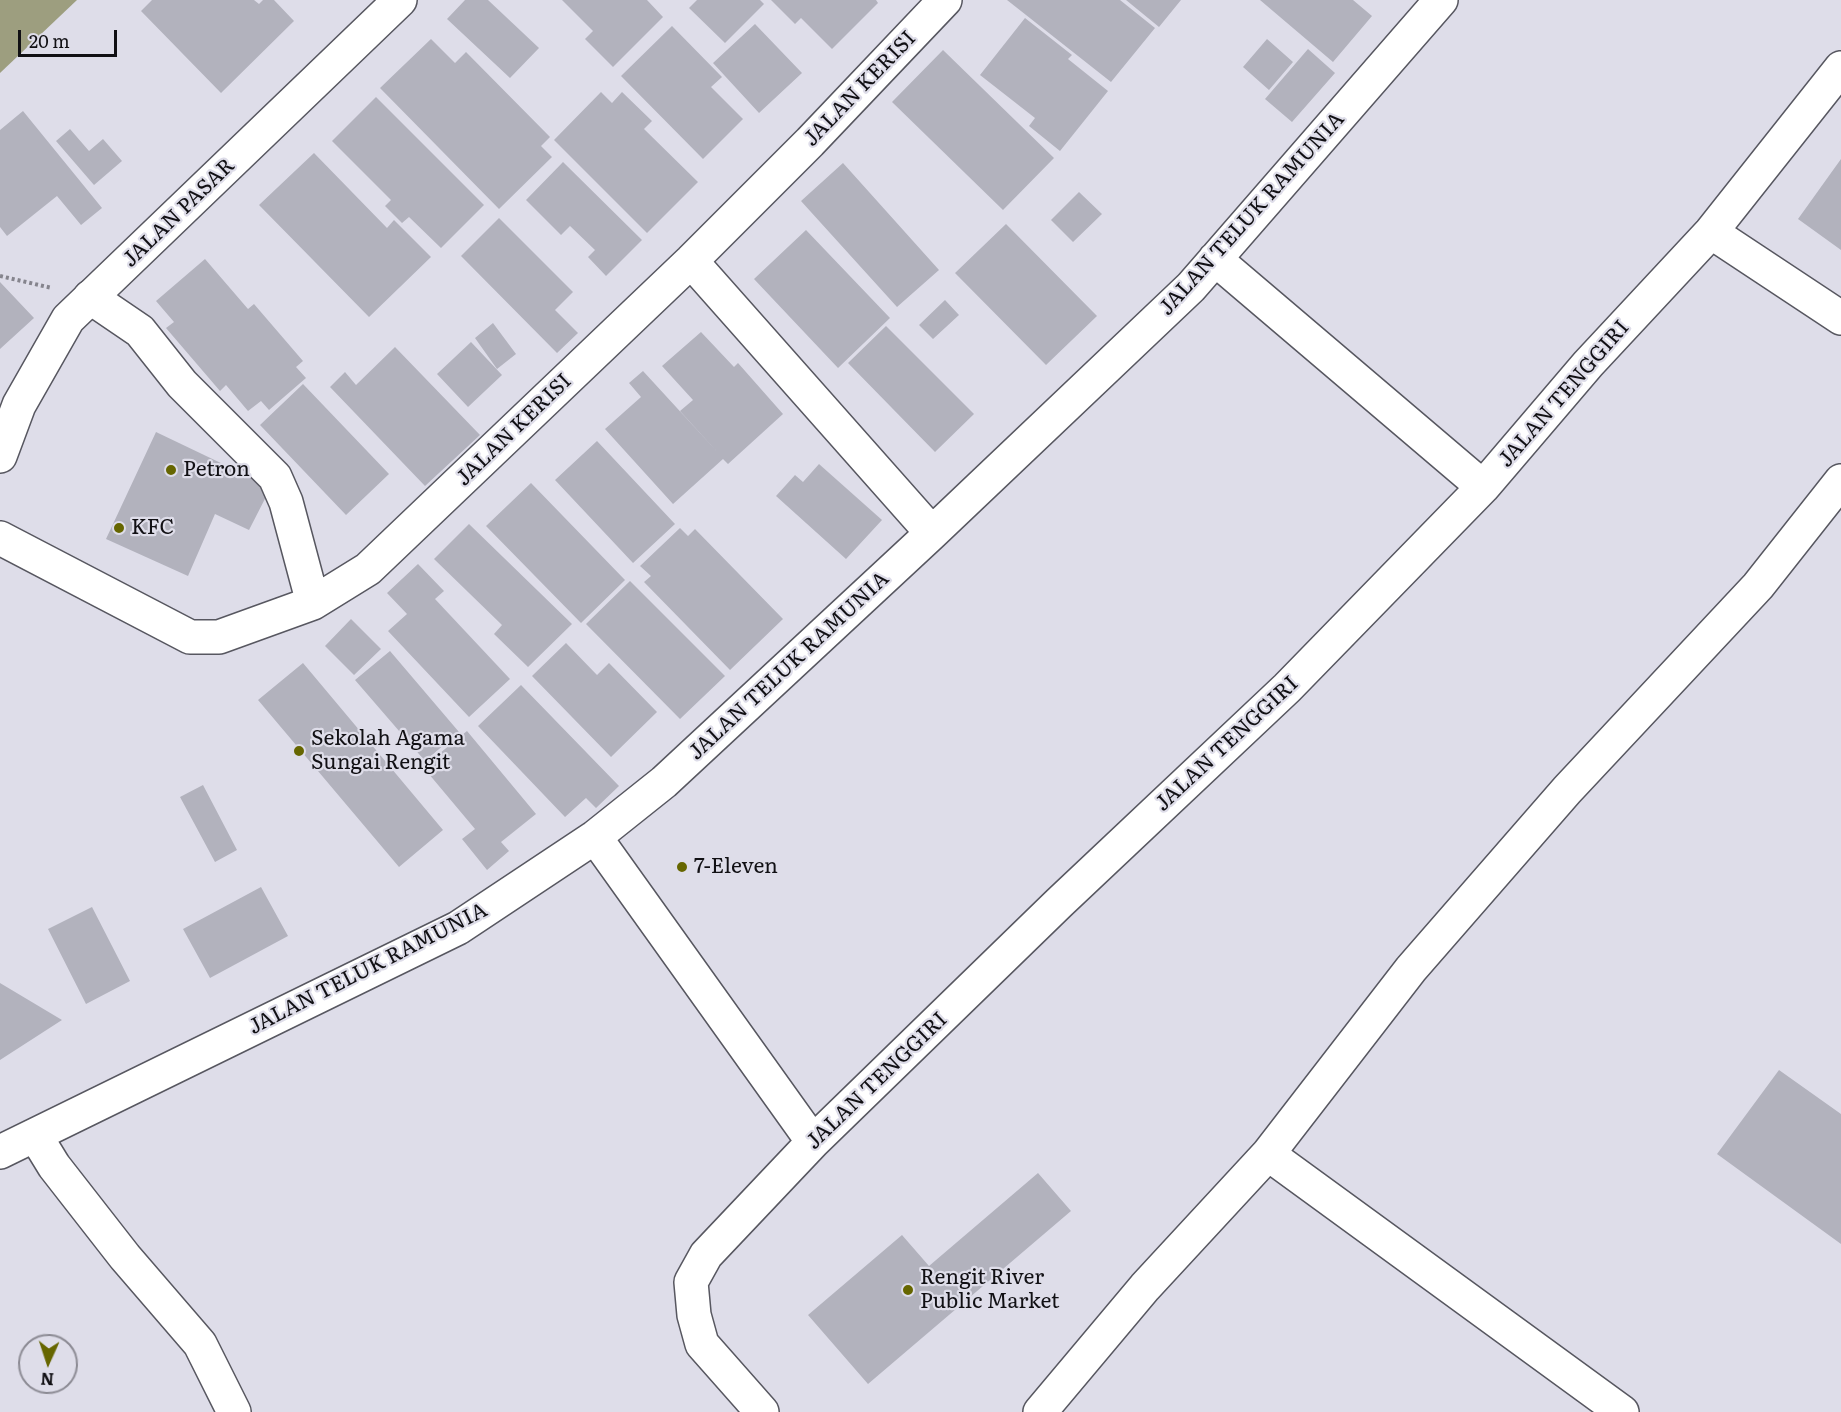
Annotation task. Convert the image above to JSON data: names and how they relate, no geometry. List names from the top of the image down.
{
  "streets": {
    "street": [
      "JALAN KERISI",
      "JALAN PASAR",
      "JALAN TELUK RAMUNIA",
      "JALAN TENGGIRI"
    ]
  },
  "places": [
    "Petron",
    "KFC",
    "Sekolah Agama Sungai Rengit",
    "7-Eleven",
    "Rengit River Public Market"
  ],
  "scale_bar": "20 m",
  "north": "bottom"
}
